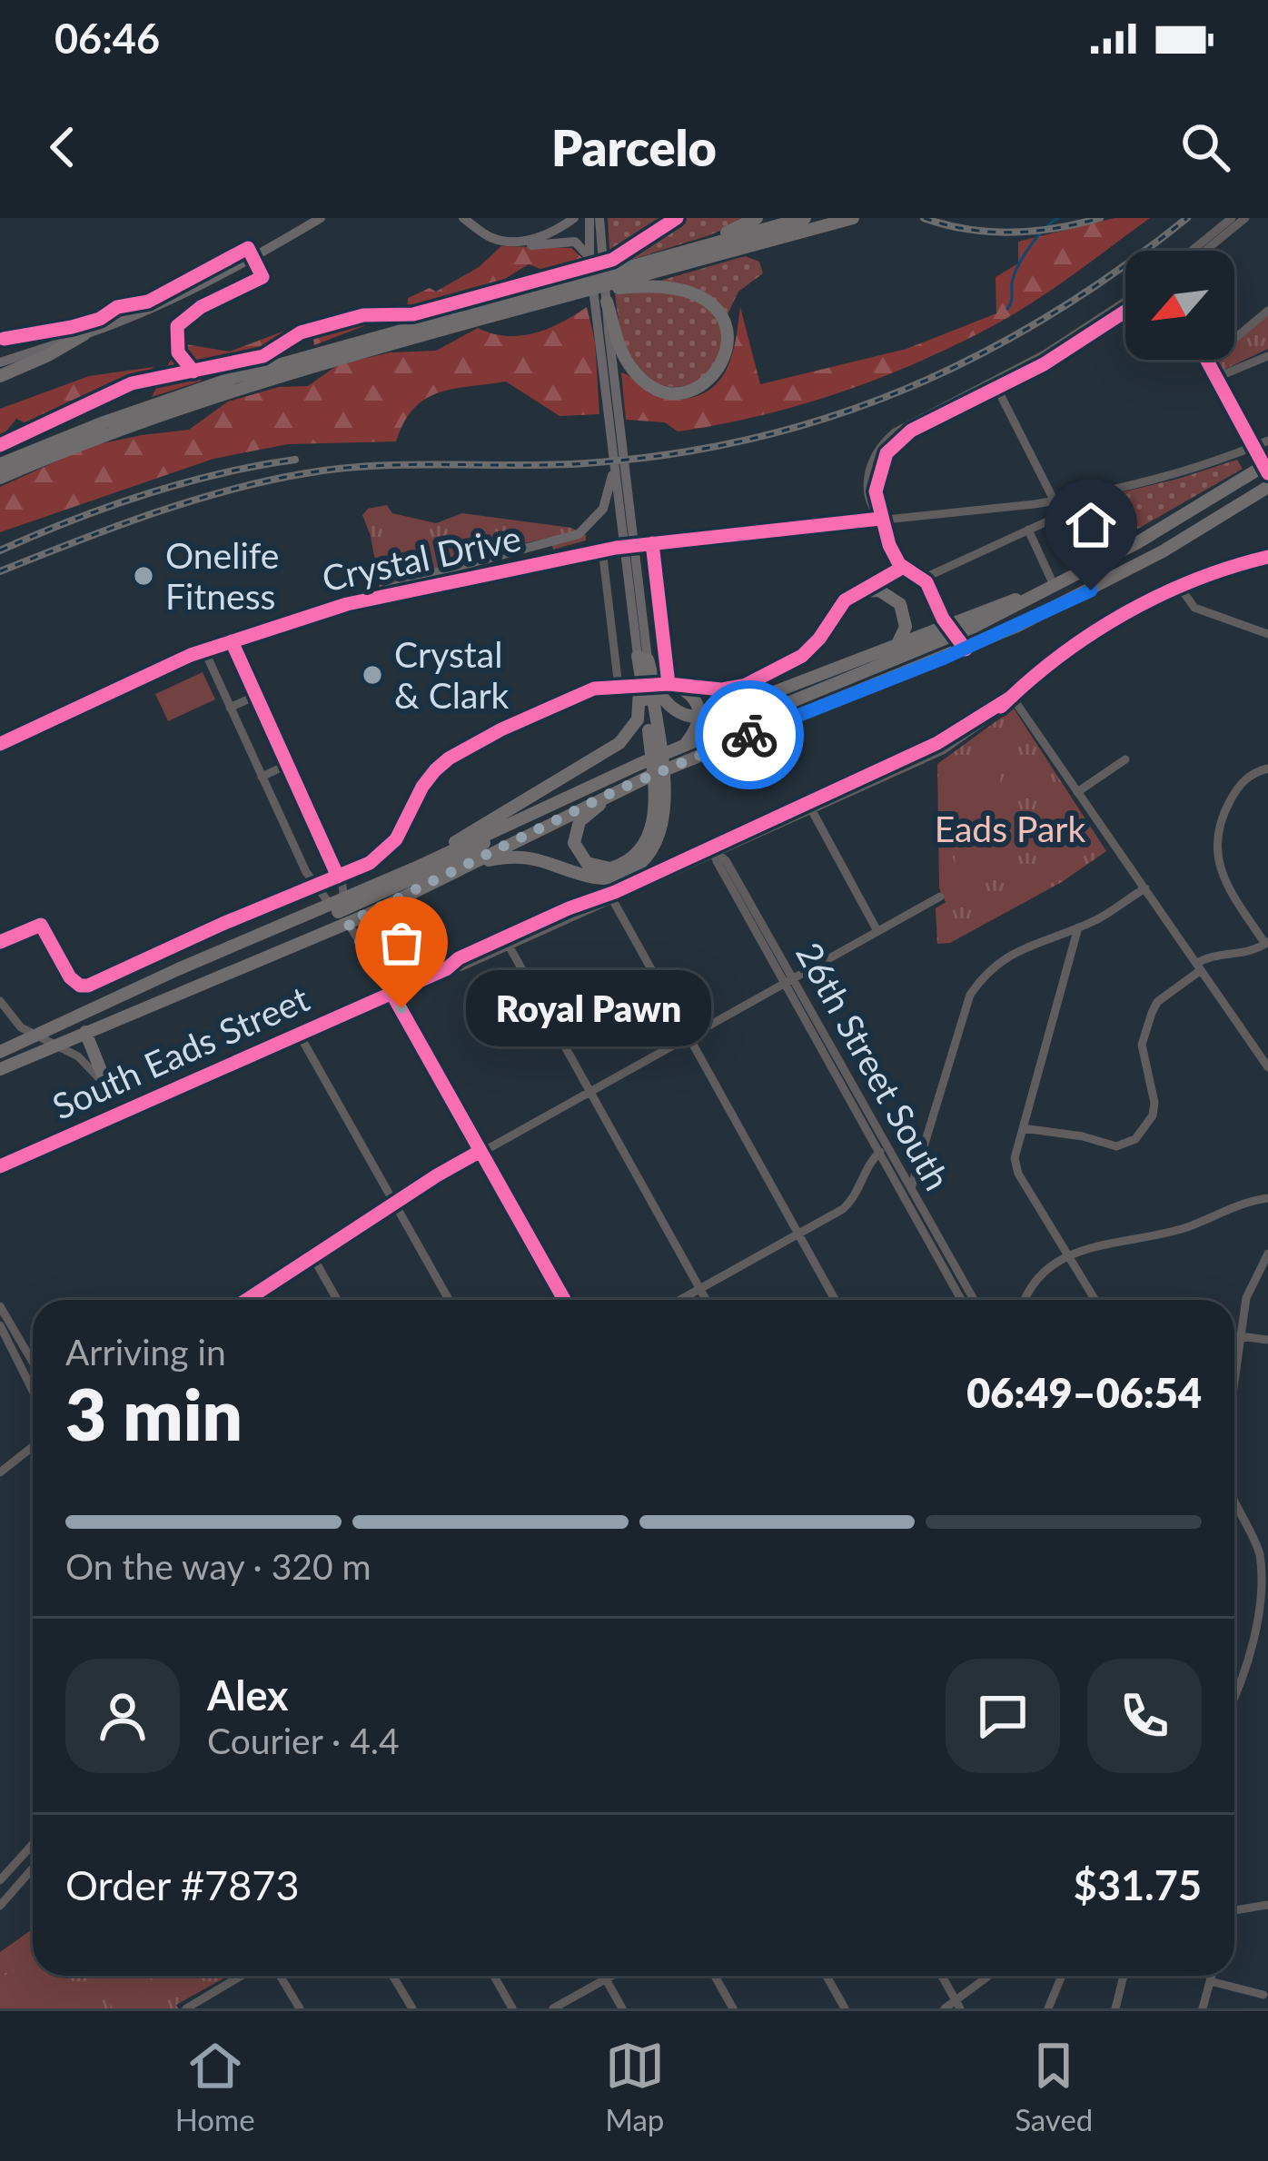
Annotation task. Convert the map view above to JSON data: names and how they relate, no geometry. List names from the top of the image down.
{
  "streets": {
    "street": ["Crystal Drive", "South Eads Street", "26th Street South"]
  },
  "crossings": [
    ["South Eads Street", "26th Street South"]
  ],
  "parks": ["Eads Park"],
  "places": ["Onelife Fitness", "Crystal & Clark", "Royal Pawn"],
  "north": "bottom left",
  "page": {
    "status": "06:46",
    "header": "Parcelo",
    "bubble": "Royal Pawn",
    "heading": ["3 min", "Arriving in", "06:49–06:54"],
    "panel": [
      "Alex",
      "Courier · 4.4",
      "Order #7873",
      "$31.75"
    ],
    "bar": "On the way · 320 m",
    "tabs": ["Home", "Map", "Saved"]
  }
}
